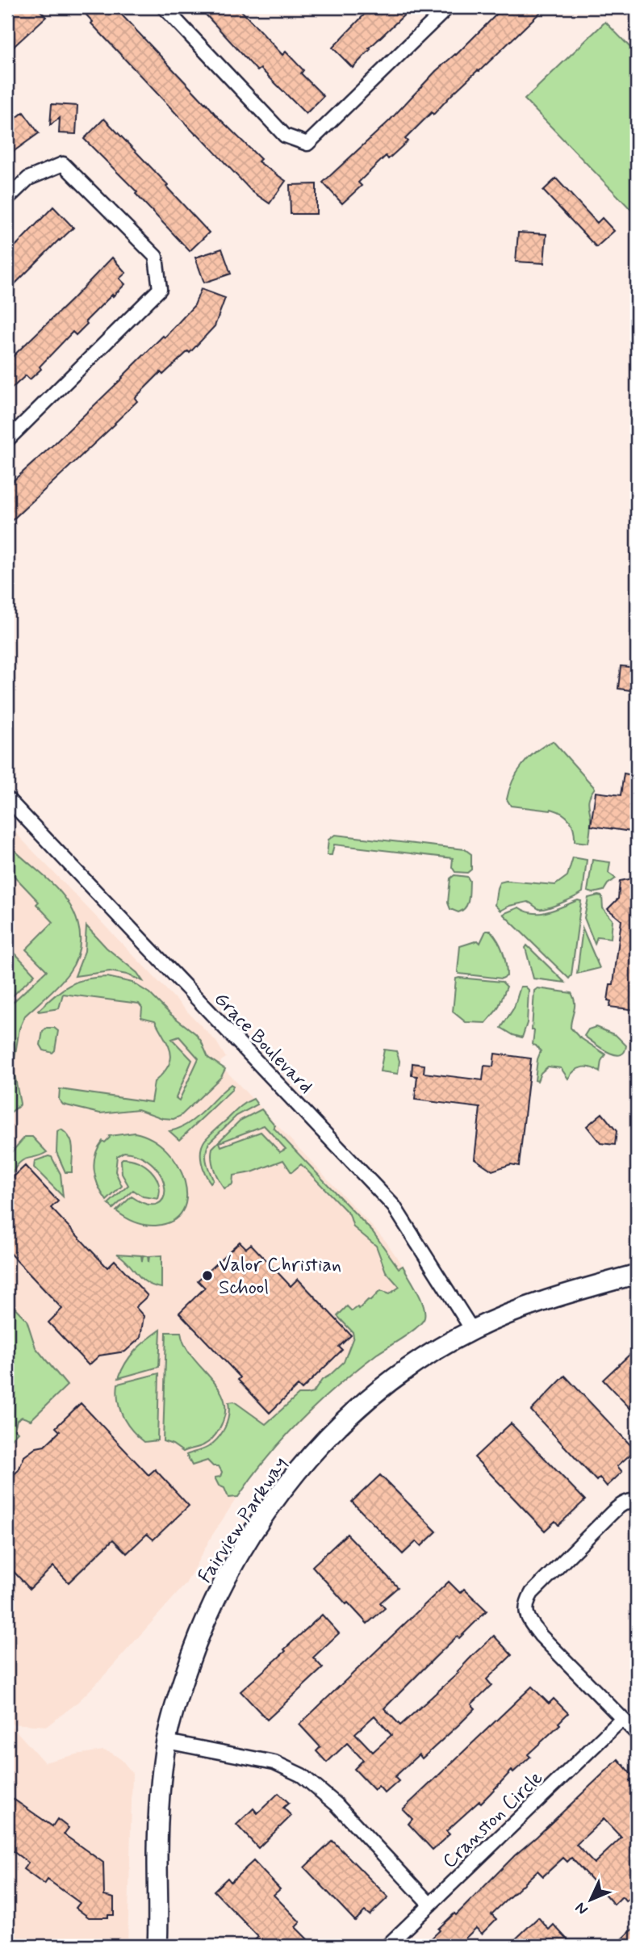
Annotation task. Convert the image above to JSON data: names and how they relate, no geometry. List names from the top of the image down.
{
  "streets": {
    "main road": ["Fairview Parkway"],
    "street": ["Grace Boulevard", "Cranston Circle"]
  },
  "crossings": [
    ["Grace Boulevard", "Fairview Parkway"]
  ],
  "places": ["Valor Christian School"],
  "north": "bottom left"
}
